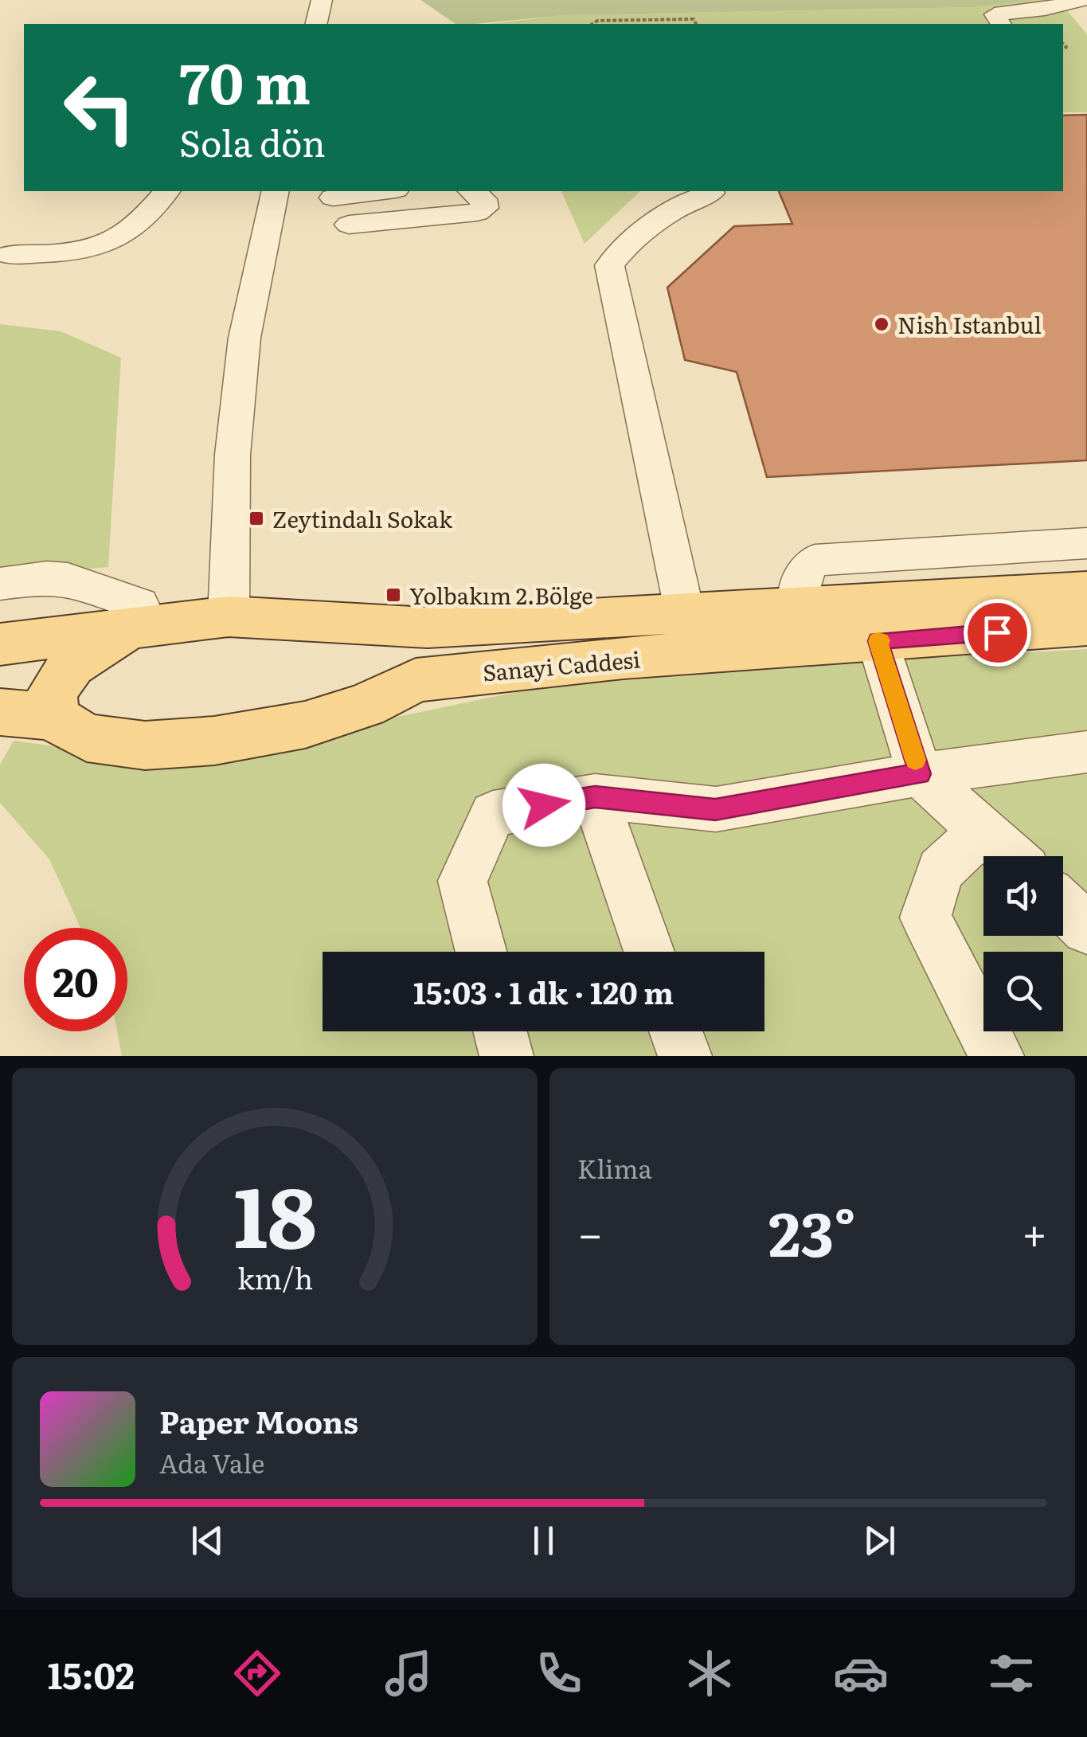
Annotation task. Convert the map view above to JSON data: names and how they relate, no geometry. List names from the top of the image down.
{
  "streets": {
    "main road": ["Sanayi Caddesi"]
  },
  "places": {
    "other": ["Nish Istanbul"],
    "transit": ["Zeytindalı Sokak", "Yolbakım 2.Bölge"]
  },
  "page": {
    "turn": ["70 m", "Sola dön"],
    "limit": "20",
    "trip": "15:03 · 1 dk · 120 m",
    "tile": "Klima",
    "heat": ["−", "23°", "+"],
    "song": ["Paper Moons", "Ada Vale"],
    "tabs": "15:02",
    "gauge": ["18", "km/h"]
  }
}
